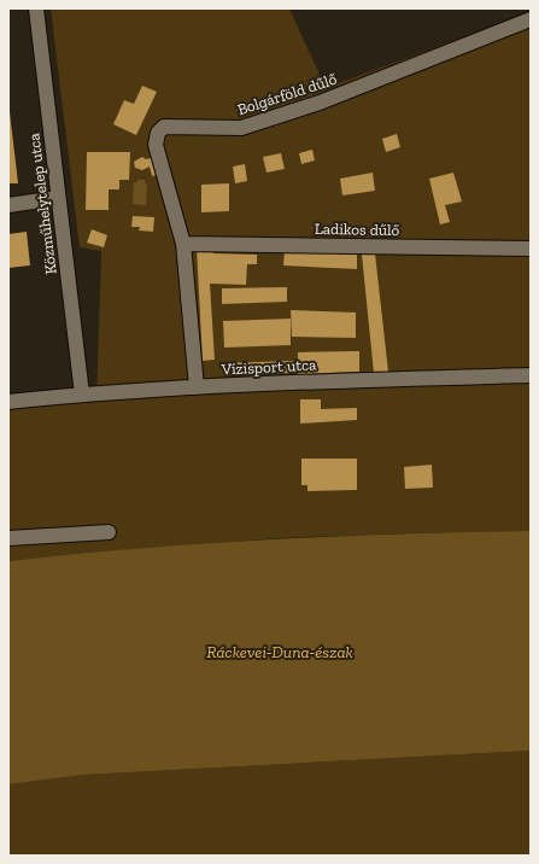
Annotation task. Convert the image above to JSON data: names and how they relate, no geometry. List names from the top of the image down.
{
  "streets": {
    "street": [
      "Bolgárföld dűlő",
      "Közműhelytelep utca",
      "Ladikos dűlő",
      "Vízisport utca"
    ]
  },
  "crossings": [
    ["Bolgárföld dűlő", "Ladikos dűlő"],
    ["Bolgárföld dűlő", "Vízisport utca"],
    ["Közműhelytelep utca", "Vízisport utca"]
  ],
  "water": ["Ráckevei-Duna-észak"]
}
